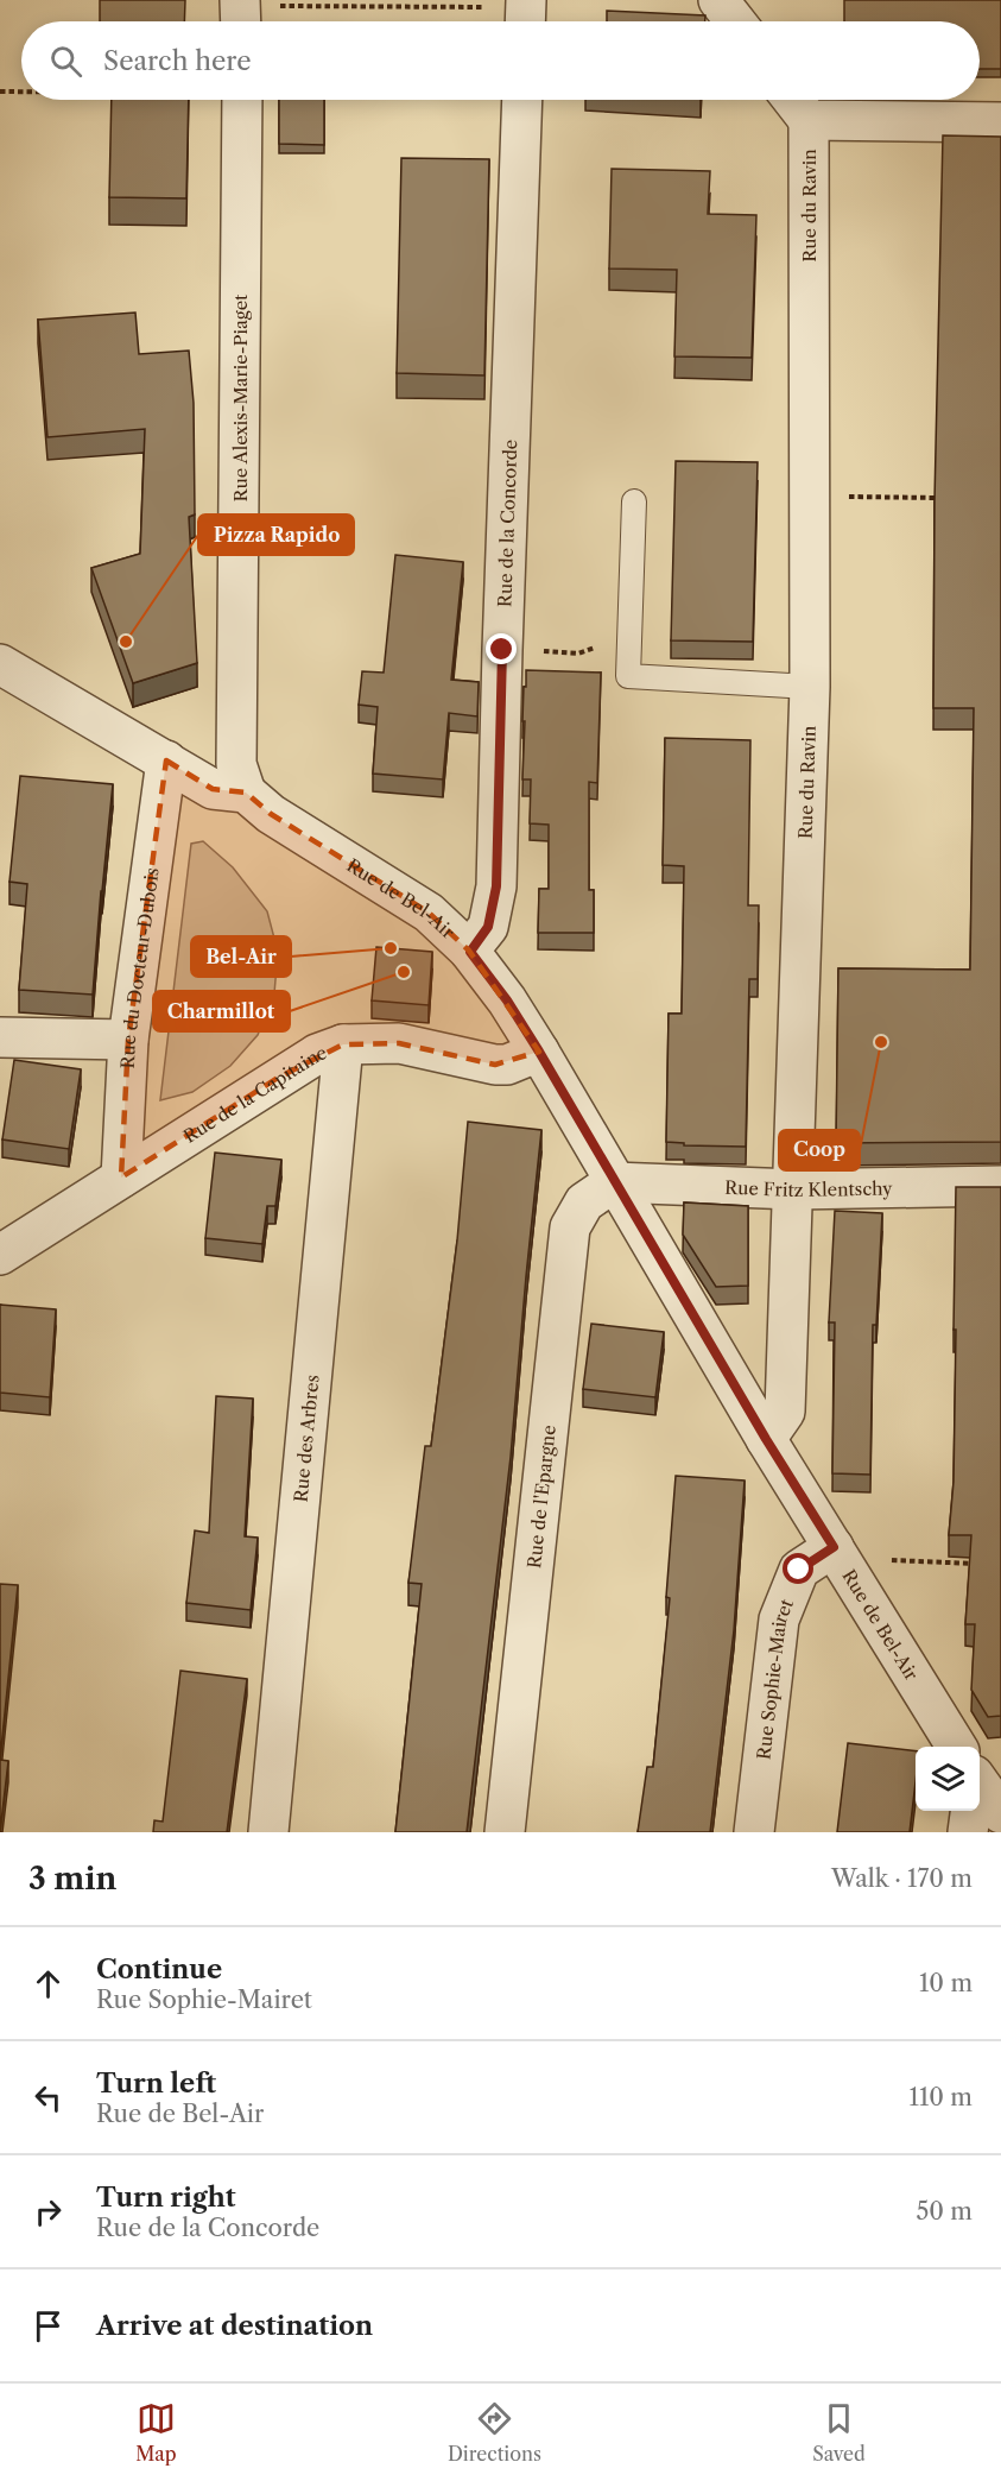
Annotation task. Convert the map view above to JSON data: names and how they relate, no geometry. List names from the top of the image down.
{
  "streets": {
    "street": [
      "Rue du Ravin",
      "Rue Alexis-Marie-Piaget",
      "Rue de la Concorde",
      "Rue de Bel-Air",
      "Rue du Docteur-Dubois",
      "Rue de la Capitaine",
      "Rue Fritz Klentschy",
      "Rue des Arbres",
      "Rue de l'Epargne",
      "Rue Sophie-Mairet"
    ]
  },
  "crossings": [
    ["Rue du Ravin", "Rue de Bel-Air"],
    ["Rue du Ravin", "Rue Fritz Klentschy"],
    ["Rue Alexis-Marie-Piaget", "Rue de Bel-Air"],
    ["Rue de la Concorde", "Rue de Bel-Air"],
    ["Rue de Bel-Air", "Rue de la Capitaine"],
    ["Rue de Bel-Air", "Rue Fritz Klentschy"],
    ["Rue de Bel-Air", "Rue de l'Epargne"],
    ["Rue de Bel-Air", "Rue Sophie-Mairet"],
    ["Rue du Docteur-Dubois", "Rue de la Capitaine"],
    ["Rue de la Capitaine", "Rue des Arbres"],
    ["Rue Fritz Klentschy", "Rue de l'Epargne"]
  ],
  "places": [
    "Pizza Rapido",
    "Bel-Air",
    "Charmillot",
    "Coop"
  ],
  "page": {
    "search": "Search here",
    "heading": ["3 min", "Walk · 170 m"],
    "list": [
      ["Continue", "Rue Sophie-Mairet", "10 m"],
      ["Turn left", "Rue de Bel-Air", "110 m"],
      ["Turn right", "Rue de la Concorde", "50 m"],
      "Arrive at destination"
    ],
    "nav": ["Map", "Directions", "Saved"]
  }
}
